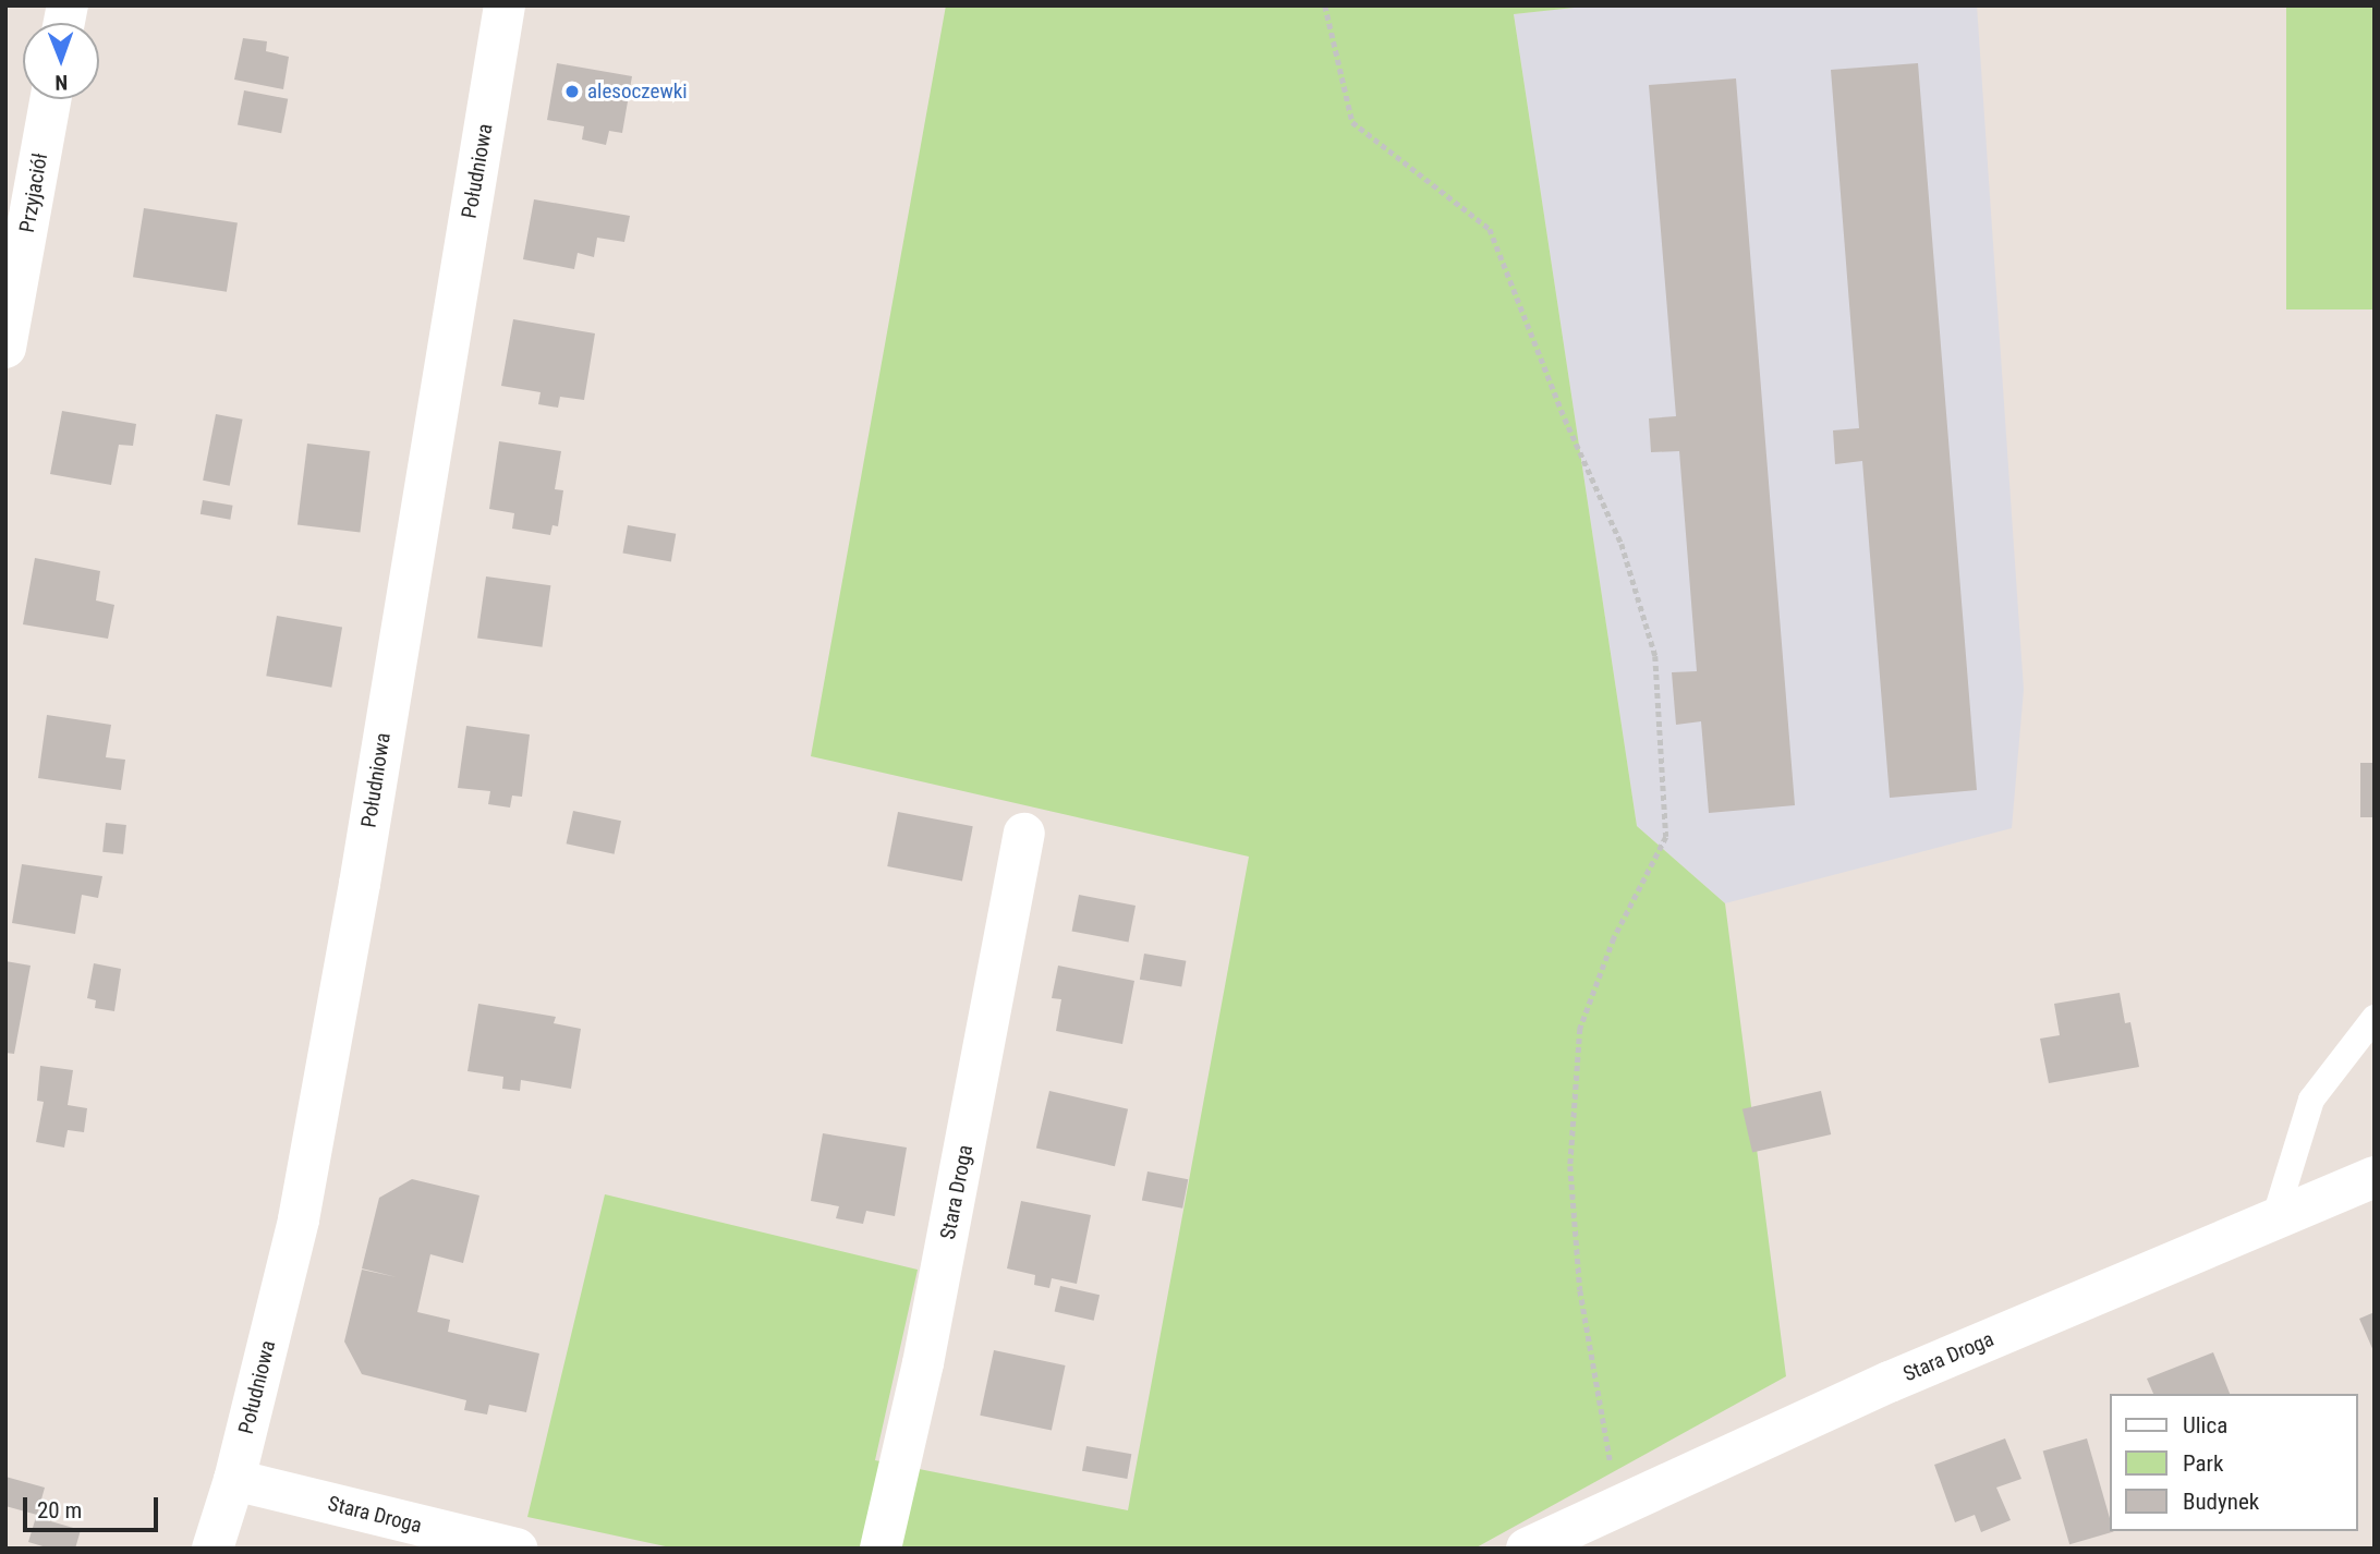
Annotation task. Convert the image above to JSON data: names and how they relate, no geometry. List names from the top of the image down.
{
  "streets": {
    "street": ["Południowa", "Przyjaciół", "Stara Droga"]
  },
  "crossings": [
    ["Południowa", "Stara Droga"]
  ],
  "places": ["alesoczewki"],
  "legend": ["Ulica", "Park", "Budynek"],
  "scale_bar": "20 m",
  "north": "bottom"
}
